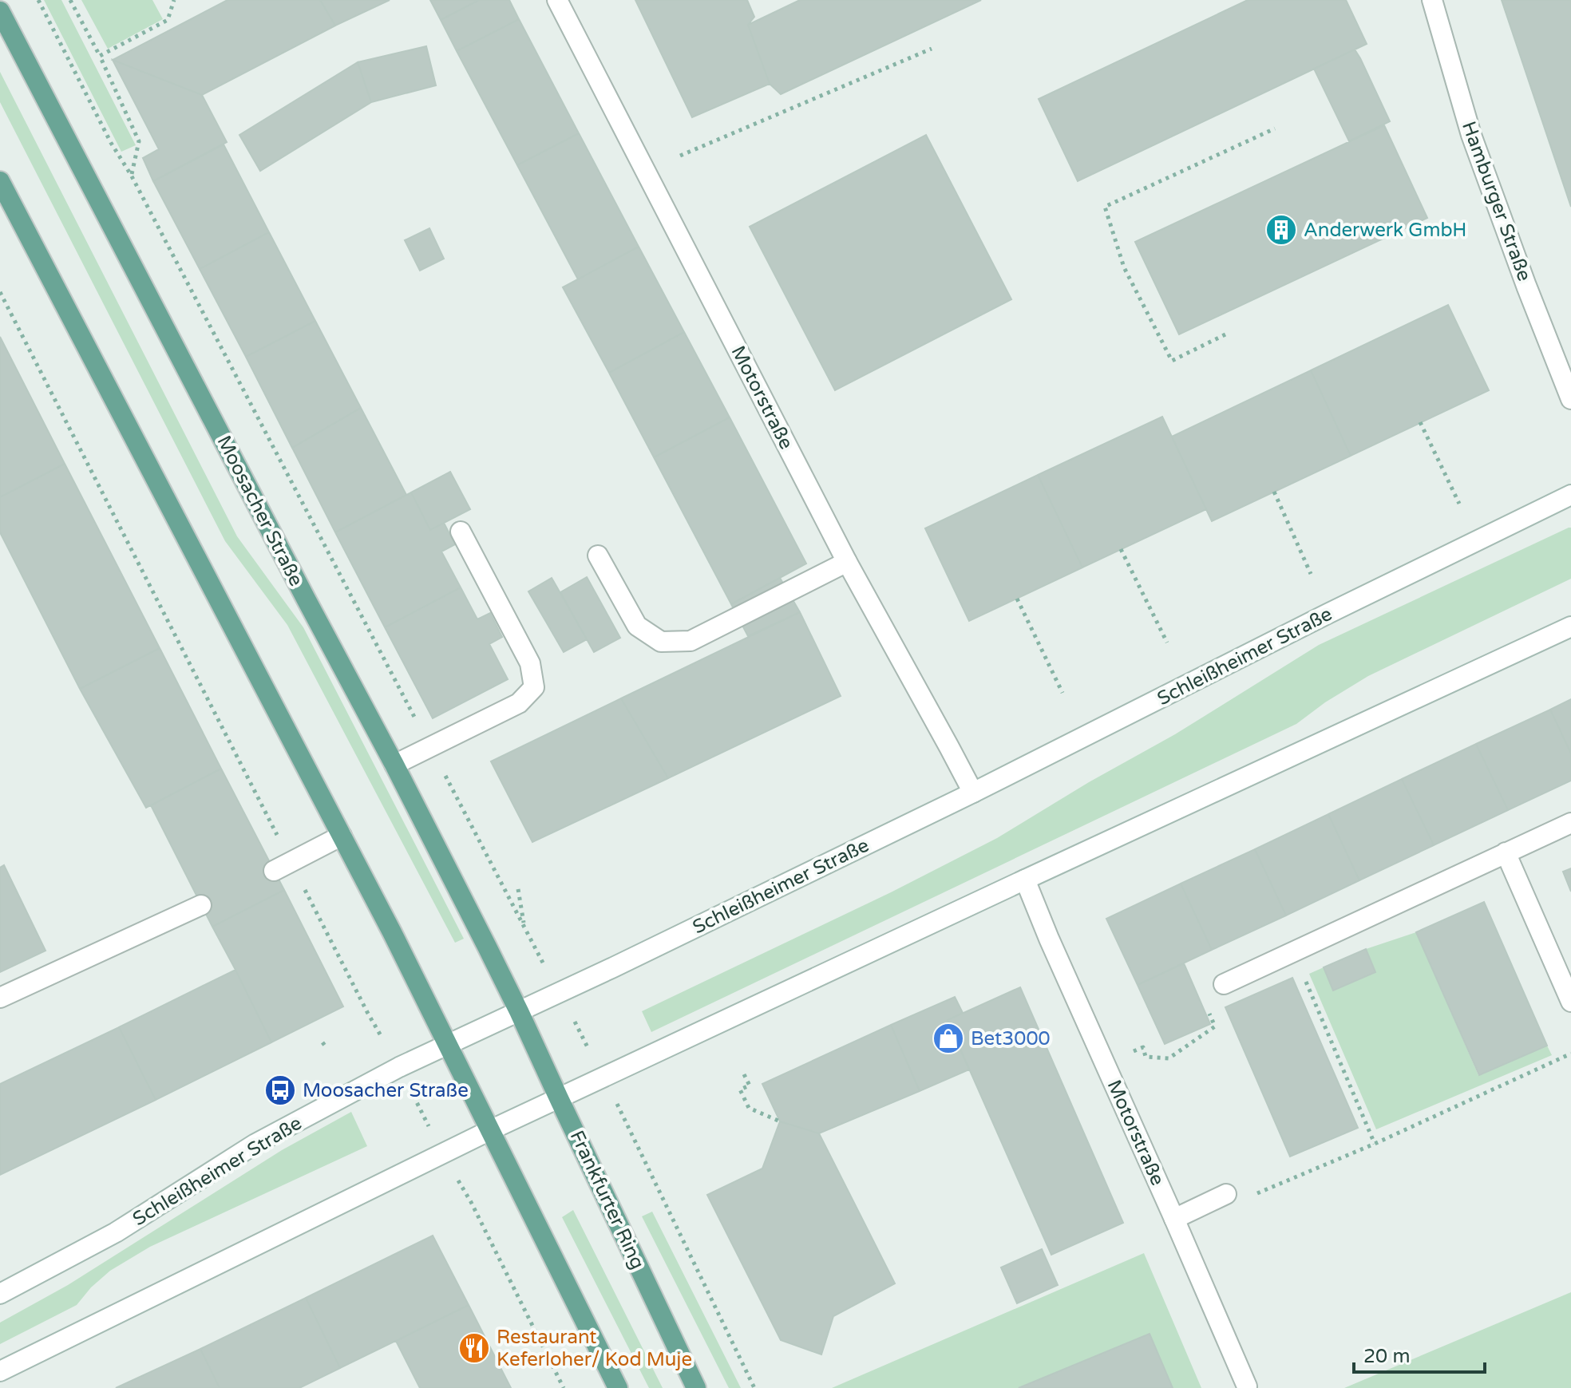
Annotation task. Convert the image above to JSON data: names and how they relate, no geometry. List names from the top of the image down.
{
  "streets": {
    "main road": [
      "Hamburger Straße",
      "Motorstraße",
      "Moosacher Straße",
      "Schleißheimer Straße",
      "Frankfurter Ring"
    ]
  },
  "crossings": [
    ["Motorstraße", "Schleißheimer Straße"],
    ["Moosacher Straße", "Schleißheimer Straße"],
    ["Moosacher Straße", "Frankfurter Ring"],
    ["Schleißheimer Straße", "Frankfurter Ring"]
  ],
  "places": {
    "building": ["Anderwerk GmbH"],
    "shop": ["Bet3000"],
    "bus stop": ["Moosacher Straße"],
    "restaurant": ["Restaurant Keferloher/ Kod Muje"]
  },
  "scale_bar": "20 m"
}
